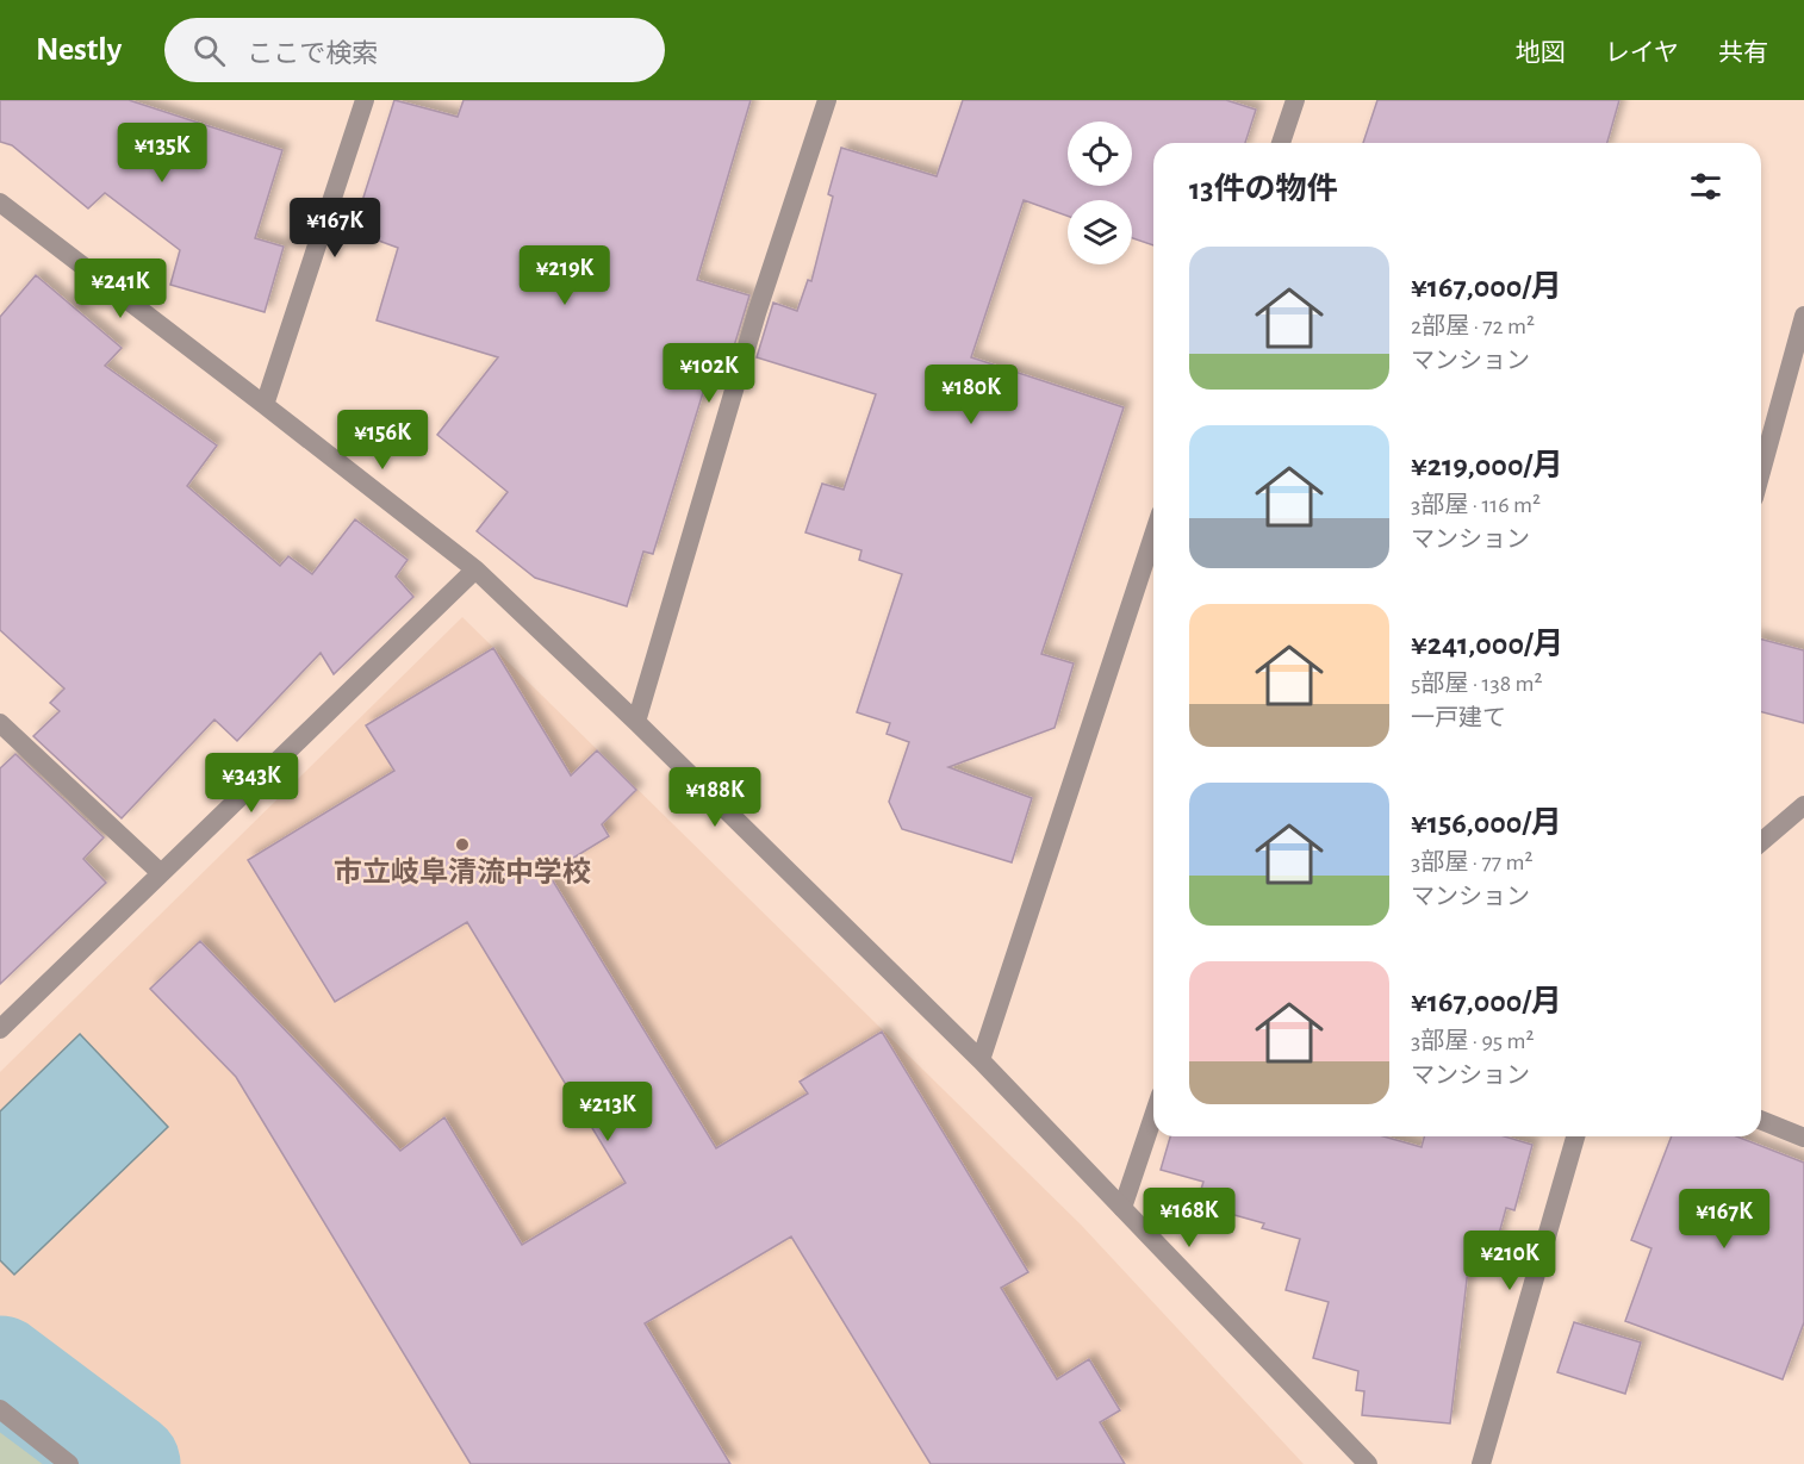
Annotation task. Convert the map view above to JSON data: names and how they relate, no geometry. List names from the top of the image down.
{
  "places": ["市立岐阜清流中学校"],
  "page": {
    "header": "Nestly",
    "search": "ここで検索",
    "nav": ["地図", "レイヤ", "共有"],
    "price": [
      "¥135K",
      "¥167K",
      "¥219K",
      "¥241K",
      "¥102K",
      "¥180K",
      "¥156K",
      "¥343K",
      "¥188K",
      "¥213K",
      "¥168K",
      "¥167K",
      "¥210K"
    ],
    "heading": "13件の物件",
    "list": [
      {
        "name": "¥167,000/月",
        "note": "2部屋 · 72 m² · マンション"
      },
      {
        "name": "¥219,000/月",
        "note": "3部屋 · 116 m² · マンション"
      },
      {
        "name": "¥241,000/月",
        "note": "5部屋 · 138 m² · 一戸建て"
      },
      {
        "name": "¥156,000/月",
        "note": "3部屋 · 77 m² · マンション"
      },
      {
        "name": "¥167,000/月",
        "note": "3部屋 · 95 m² · マンション"
      }
    ]
  }
}
